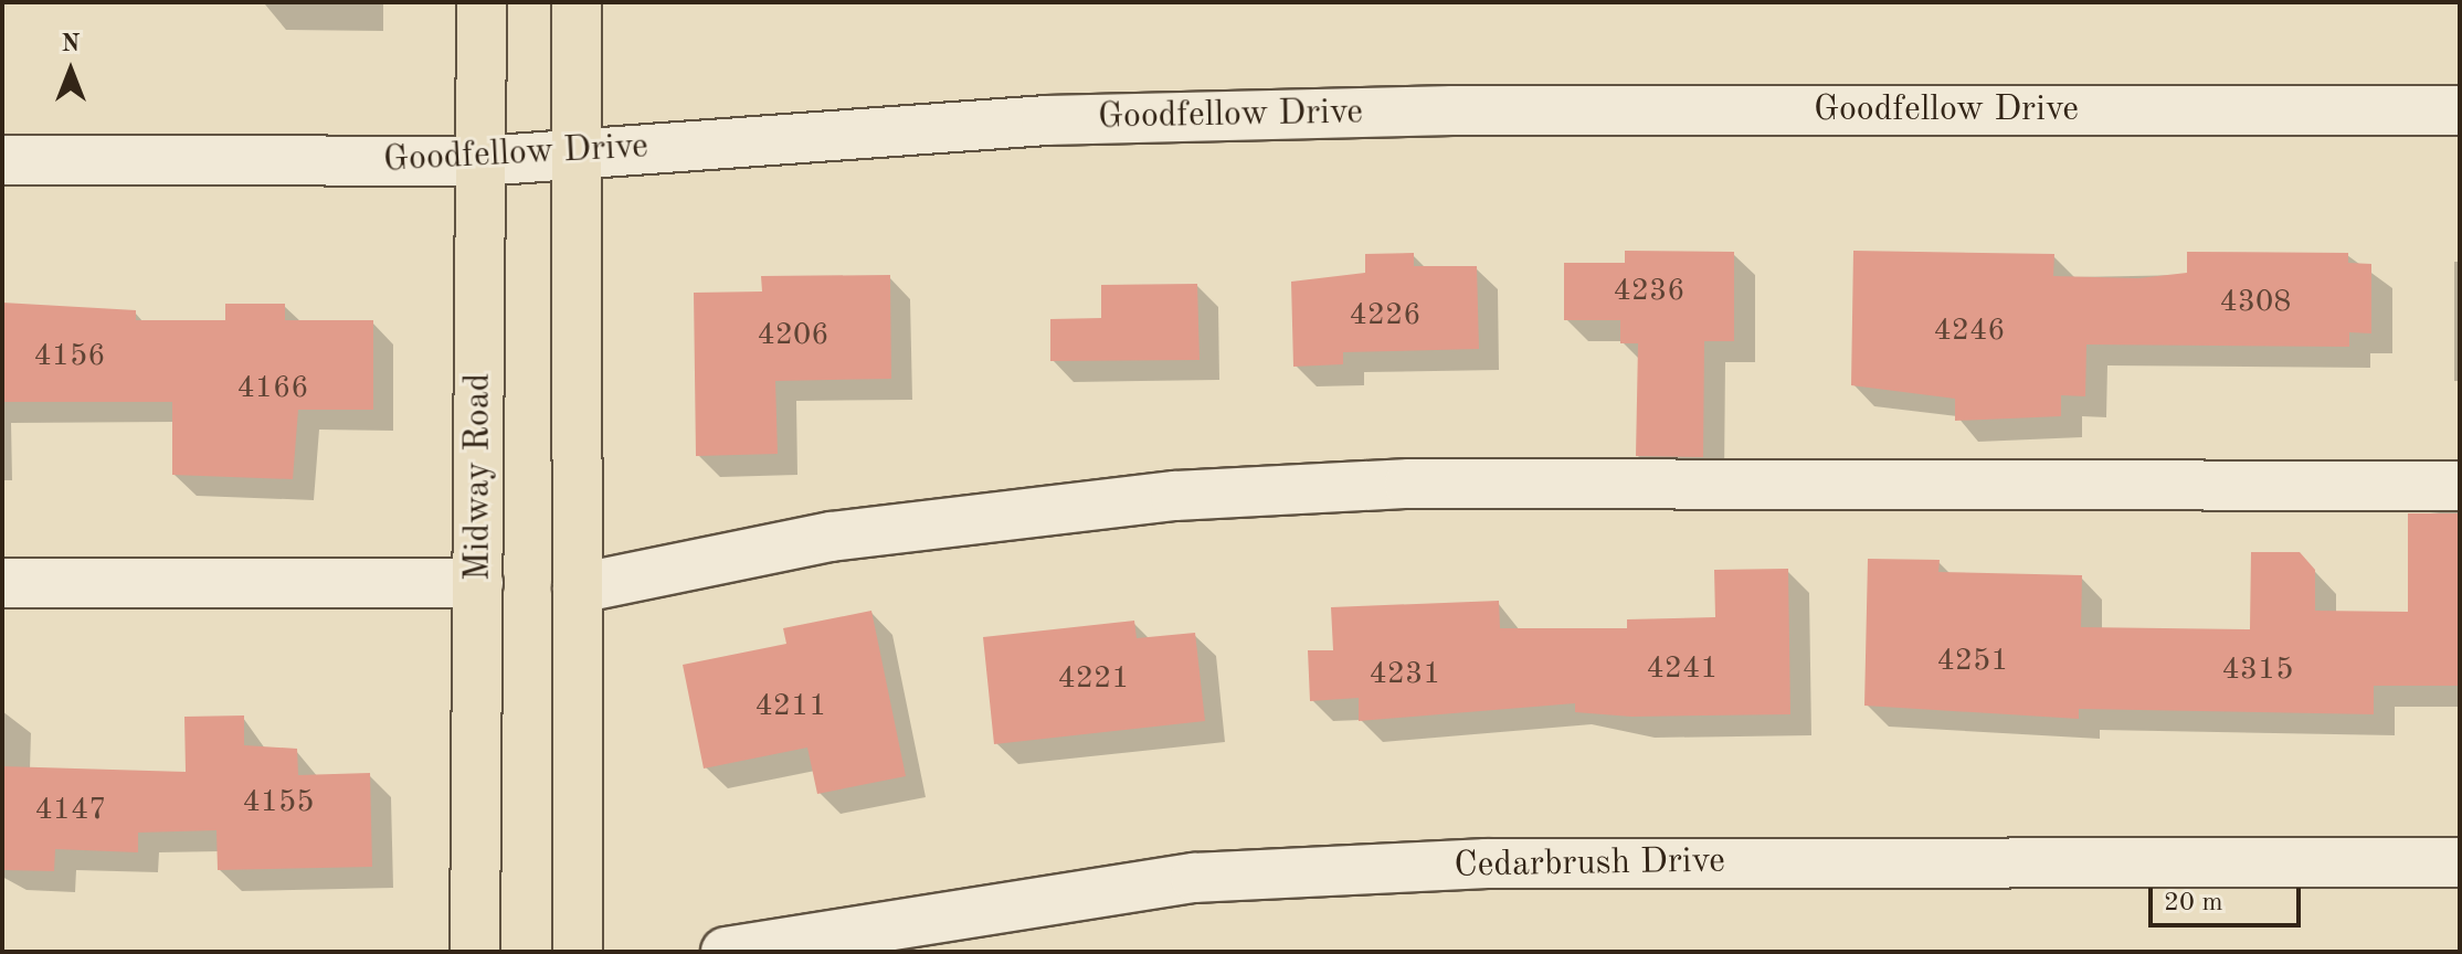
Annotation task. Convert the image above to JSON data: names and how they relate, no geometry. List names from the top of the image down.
{
  "streets": {
    "main road": ["Midway Road"],
    "street": ["Goodfellow Drive", "Cedarbrush Drive"]
  },
  "crossings": [
    ["Goodfellow Drive", "Midway Road"]
  ],
  "house_numbers": [
    "4236",
    "4308",
    "4226",
    "4246",
    "4206",
    "4156",
    "4166",
    "4251",
    "4241",
    "4315",
    "4231",
    "4221",
    "4211",
    "4155",
    "4147"
  ],
  "scale_bar": "20 m",
  "north": "top"
}
